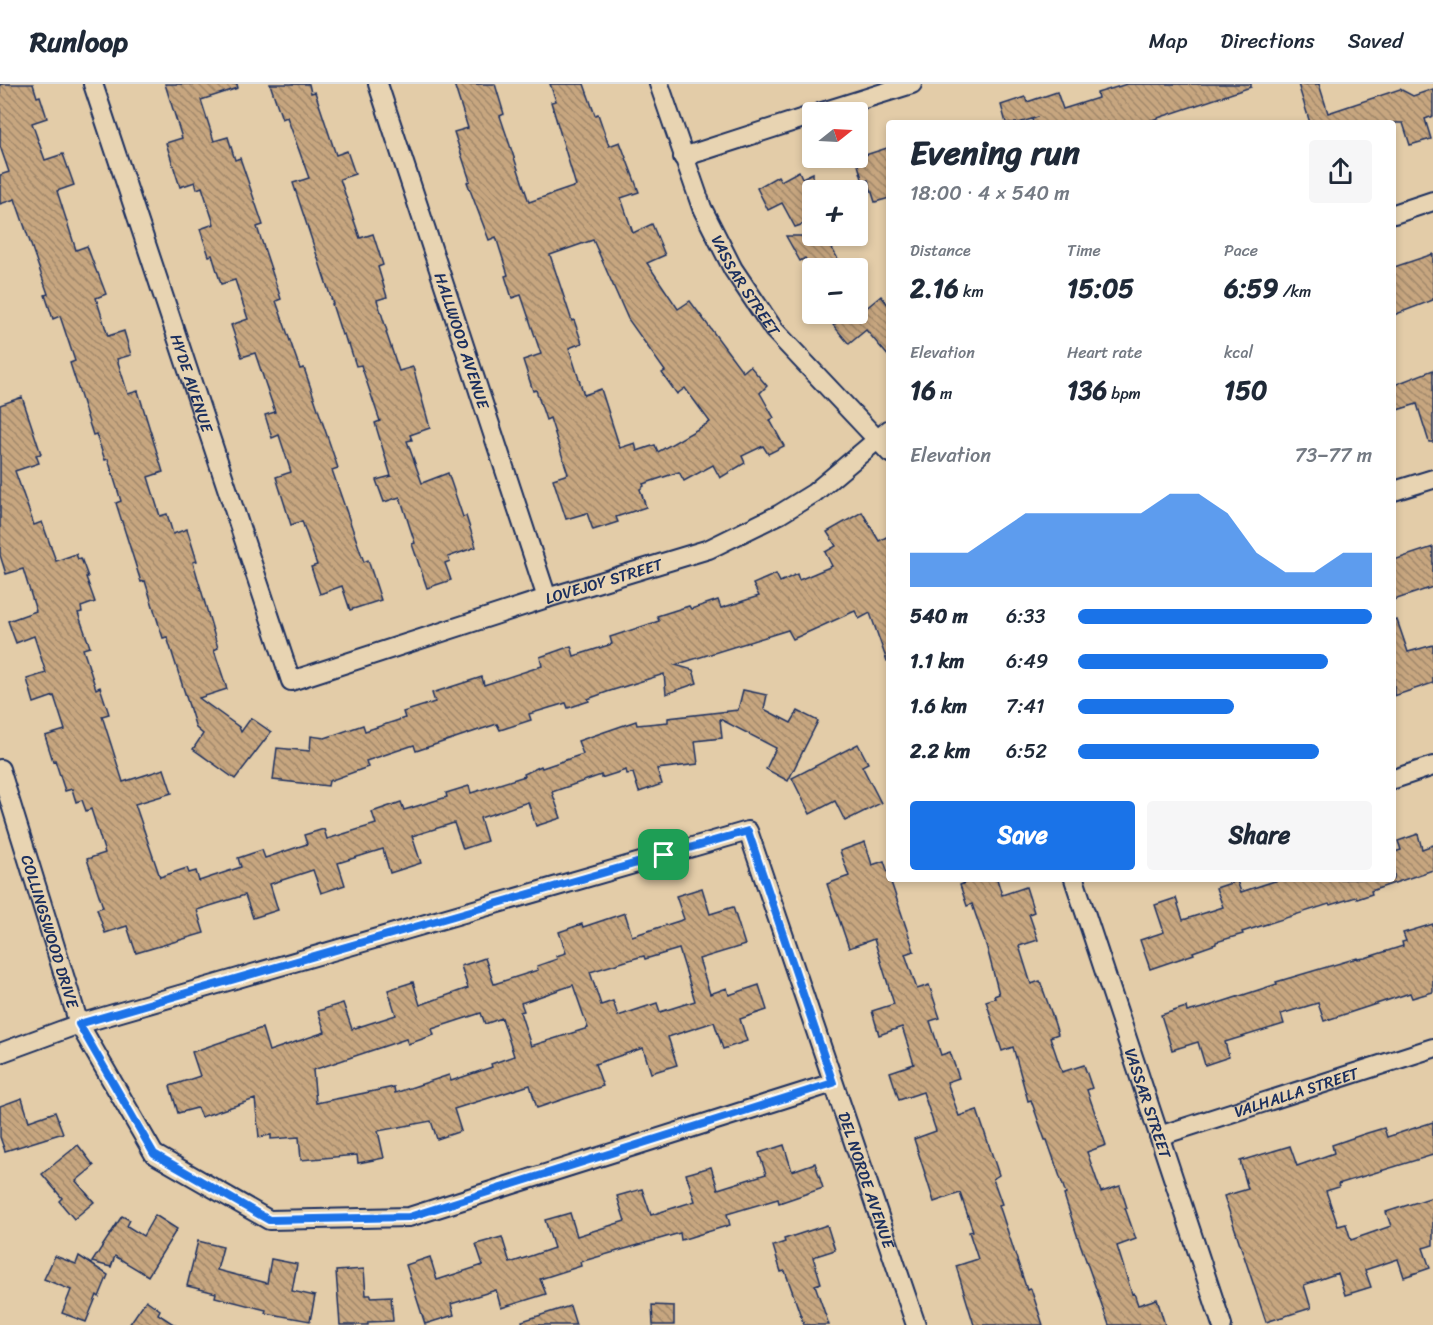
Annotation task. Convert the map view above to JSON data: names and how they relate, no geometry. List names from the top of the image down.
{
  "streets": {
    "street": [
      "VASSAR STREET",
      "HALLWOOD AVENUE",
      "HYDE AVENUE",
      "LOVEJOY STREET",
      "COLLINGSWOOD DRIVE",
      "VALHALLA STREET",
      "DEL NORDE AVENUE"
    ]
  },
  "crossings": [
    ["VASSAR STREET", "LOVEJOY STREET"],
    ["VASSAR STREET", "VALHALLA STREET"],
    ["HALLWOOD AVENUE", "LOVEJOY STREET"],
    ["HYDE AVENUE", "LOVEJOY STREET"],
    ["COLLINGSWOOD DRIVE", "DEL NORDE AVENUE"]
  ],
  "north": "right",
  "page": {
    "header": "Runloop",
    "nav": ["Map", "Directions", "Saved"],
    "map_buttons": ["+", "−"],
    "heading": ["Evening run", "18:00 · 4 × 540 m"],
    "stats": [
      ["Distance", "2.16 km"],
      ["Time", "15:05"],
      ["Pace", "6:59 /km"],
      ["Elevation", "16 m"],
      ["Heart rate", "136 bpm"],
      ["kcal", "150"]
    ],
    "chart": ["Elevation", "73–77 m"],
    "list": [
      {
        "name": "540 m",
        "note": "6:33"
      },
      {
        "name": "1.1 km",
        "note": "6:49"
      },
      {
        "name": "1.6 km",
        "note": "7:41"
      },
      {
        "name": "2.2 km",
        "note": "6:52"
      }
    ],
    "buttons": ["Save", "Share"]
  }
}
